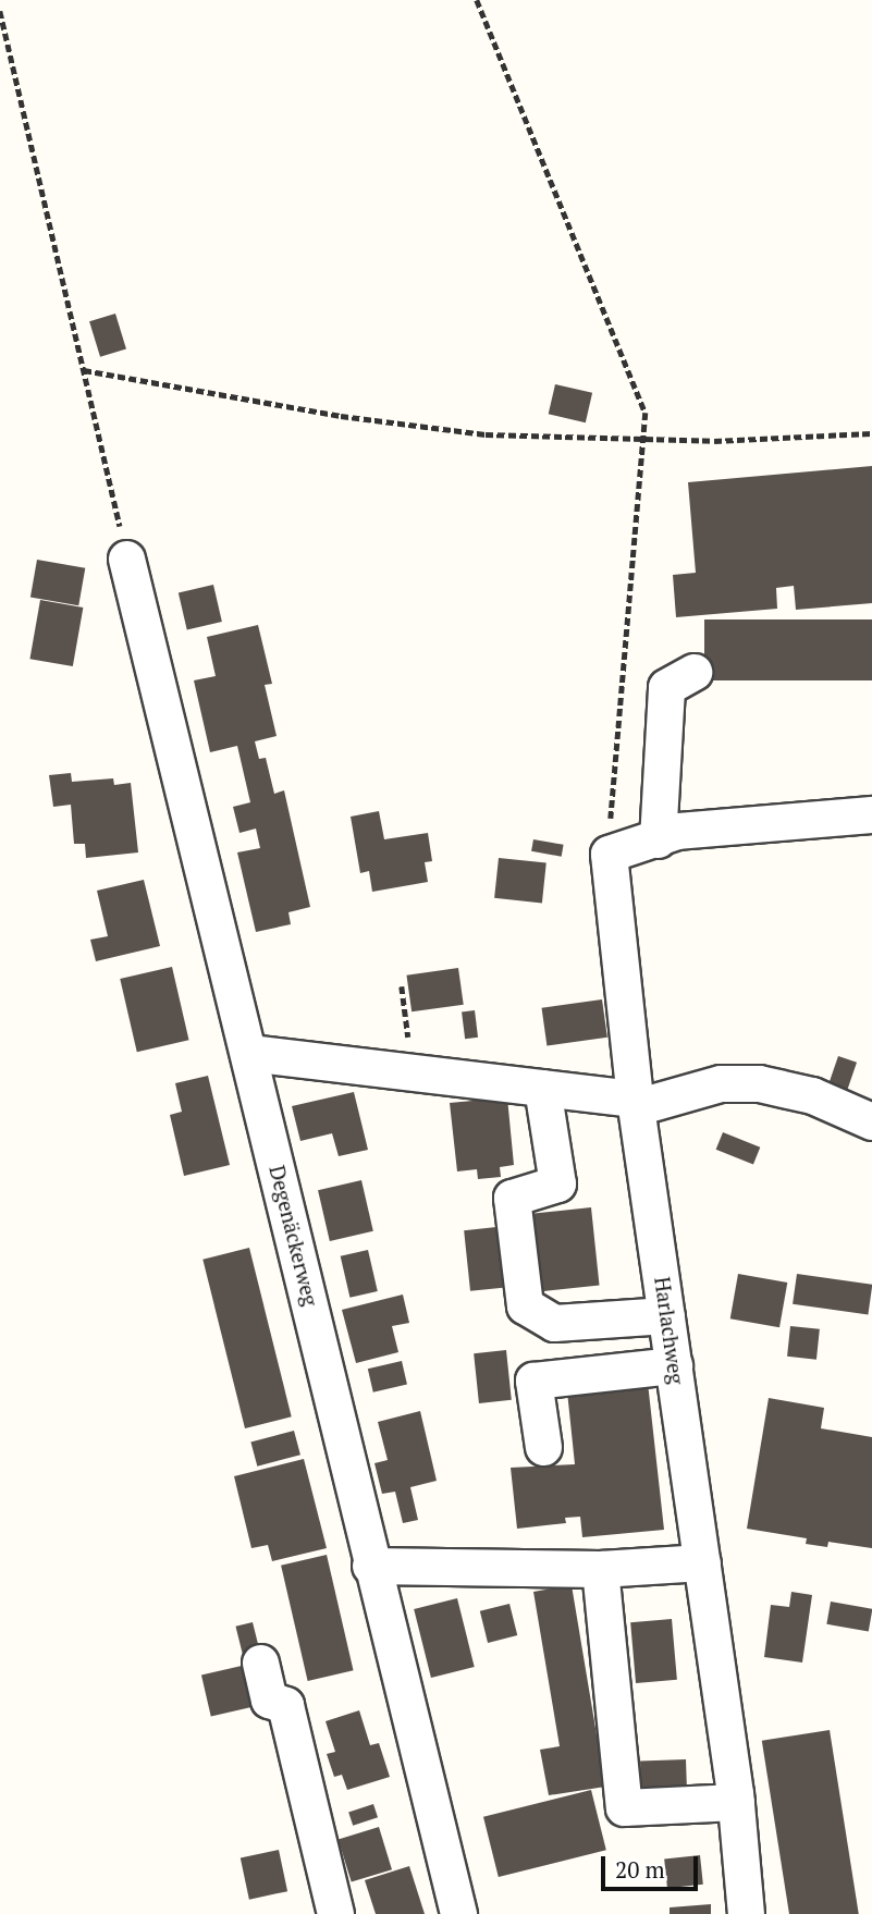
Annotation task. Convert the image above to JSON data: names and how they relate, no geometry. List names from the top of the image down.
{
  "streets": {
    "street": ["Degenäckerweg", "Harlachweg"]
  },
  "scale_bar": "20 m"
}
